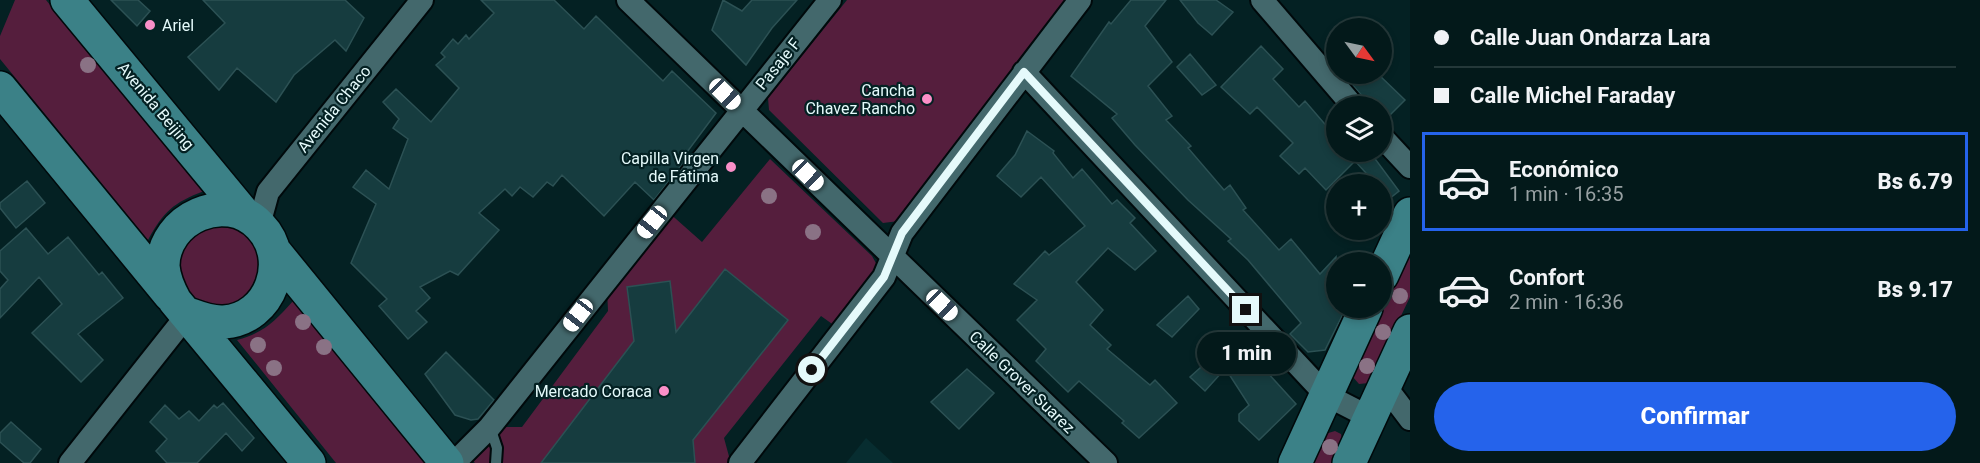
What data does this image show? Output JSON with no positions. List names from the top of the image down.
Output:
{
  "streets": {
    "main road": ["Avenida Beijing"],
    "street": ["Pasaje F", "Avenida Chaco", "Calle Grover Suarez"]
  },
  "crossings": [
    ["Pasaje F", "Calle Grover Suarez"],
    ["Avenida Beijing", "Avenida Chaco"]
  ],
  "places": [
    "Ariel",
    "Cancha Chavez Rancho",
    "Capilla Virgen de Fátima",
    "Mercado Coraca"
  ],
  "north": "bottom right",
  "page": {
    "banner": ["Calle Juan Ondarza Lara", "Calle Michel Faraday"],
    "map_buttons": ["+", "−"],
    "list": [
      {
        "name": "Económico",
        "note": "1 min · 16:35",
        "value": "Bs 6.79"
      },
      {
        "name": "Confort",
        "note": "2 min · 16:36",
        "value": "Bs 9.17"
      }
    ],
    "bubble": "1 min",
    "buttons": "Confirmar"
  }
}
